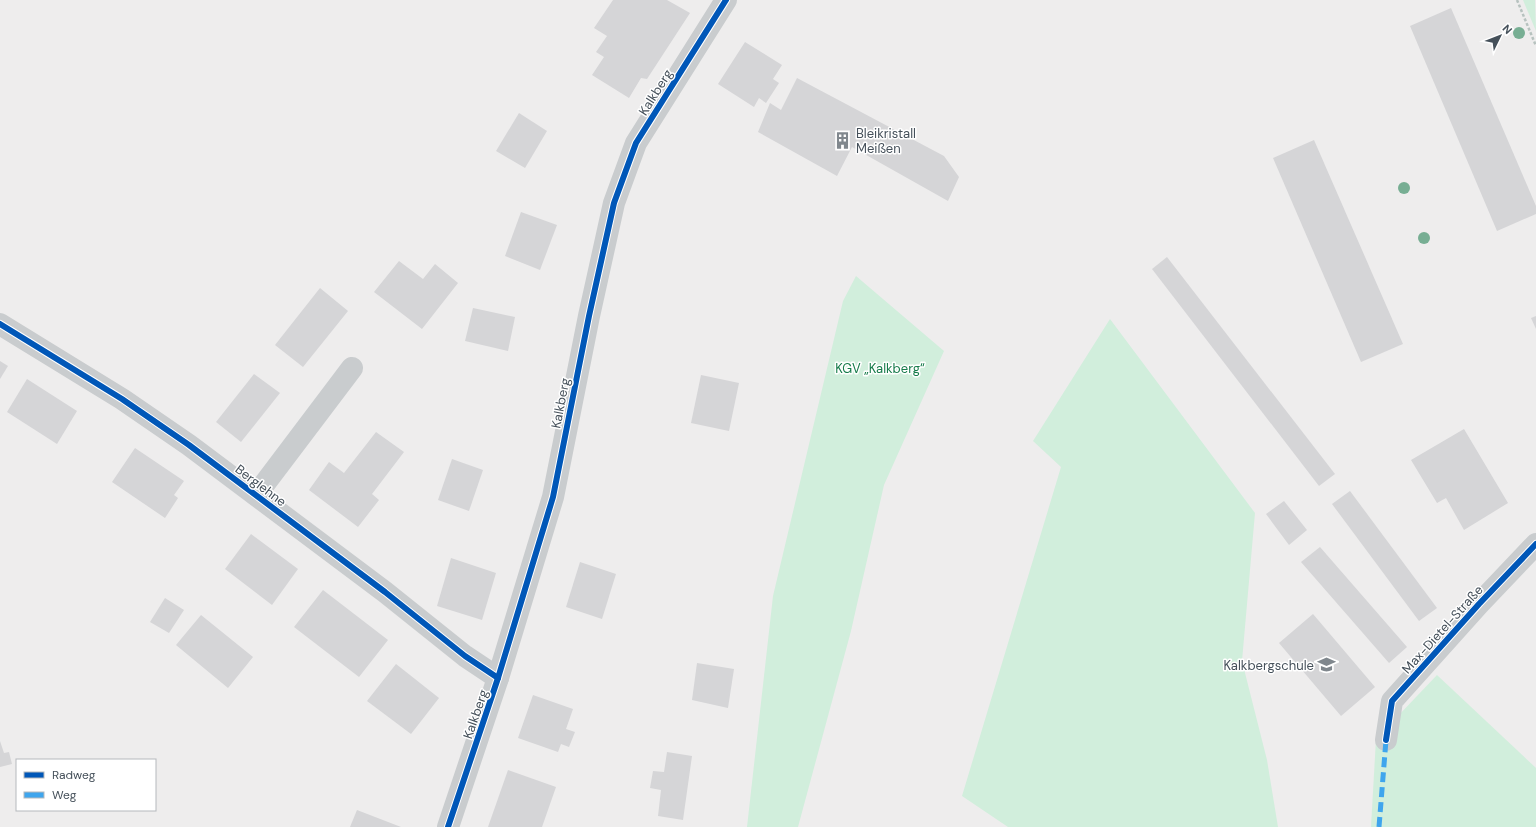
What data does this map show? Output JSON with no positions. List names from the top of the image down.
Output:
{
  "streets": {
    "street": ["Kalkberg", "Berglehne", "Max-Dietel-Straße"]
  },
  "crossings": [
    ["Kalkberg", "Berglehne"]
  ],
  "parks": ["KGV „Kalkberg“"],
  "places": {
    "building": ["Bleikristall Meißen"],
    "school or university": ["Kalkbergschule"]
  },
  "legend": ["Radweg", "Weg"],
  "north": "top right"
}
